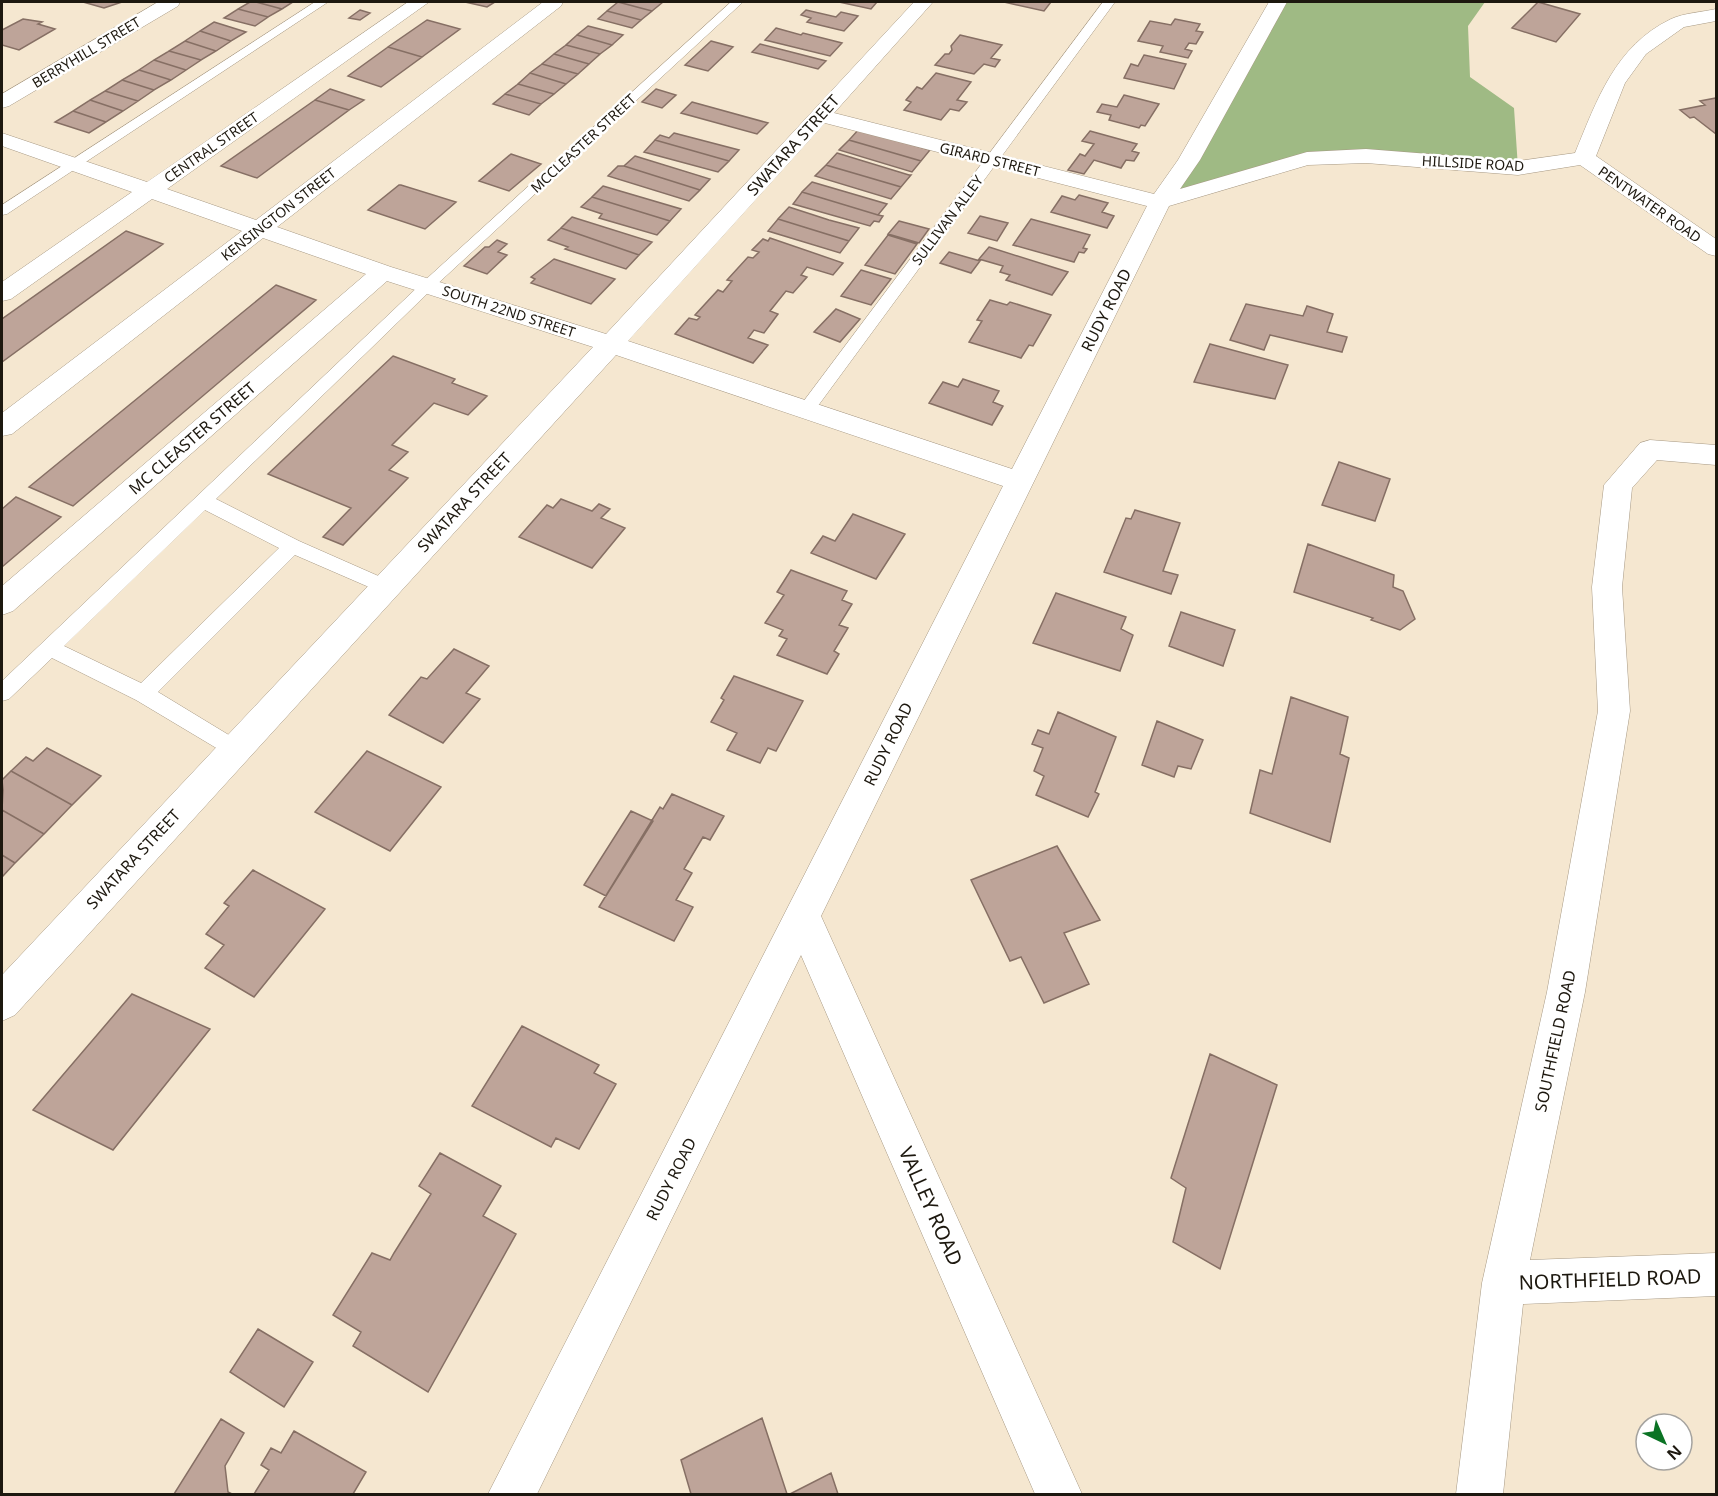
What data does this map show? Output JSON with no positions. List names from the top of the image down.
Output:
{
  "streets": {
    "street": [
      "BERRYHILL STREET",
      "SWATARA STREET",
      "CENTRAL STREET",
      "GIRARD STREET",
      "HILLSIDE ROAD",
      "PENTWATER ROAD",
      "KENSINGTON STREET",
      "RUDY ROAD",
      "SOUTH 22ND STREET",
      "MC CLEASTER STREET",
      "SOUTHFIELD ROAD",
      "VALLEY ROAD",
      "NORTHFIELD ROAD"
    ],
    "lane": ["MCCLEASTER STREET", "SULLIVAN ALLEY"]
  },
  "crossings": [
    ["MCCLEASTER STREET", "SOUTH 22ND STREET"],
    ["SWATARA STREET", "GIRARD STREET"],
    ["SWATARA STREET", "SOUTH 22ND STREET"],
    ["CENTRAL STREET", "SOUTH 22ND STREET"],
    ["GIRARD STREET", "HILLSIDE ROAD"],
    ["GIRARD STREET", "SULLIVAN ALLEY"],
    ["GIRARD STREET", "RUDY ROAD"],
    ["HILLSIDE ROAD", "PENTWATER ROAD"],
    ["HILLSIDE ROAD", "RUDY ROAD"],
    ["KENSINGTON STREET", "SOUTH 22ND STREET"],
    ["SULLIVAN ALLEY", "SOUTH 22ND STREET"],
    ["RUDY ROAD", "SOUTH 22ND STREET"],
    ["RUDY ROAD", "VALLEY ROAD"],
    ["SOUTH 22ND STREET", "MC CLEASTER STREET"],
    ["SOUTHFIELD ROAD", "NORTHFIELD ROAD"]
  ],
  "north": "bottom right"
}
